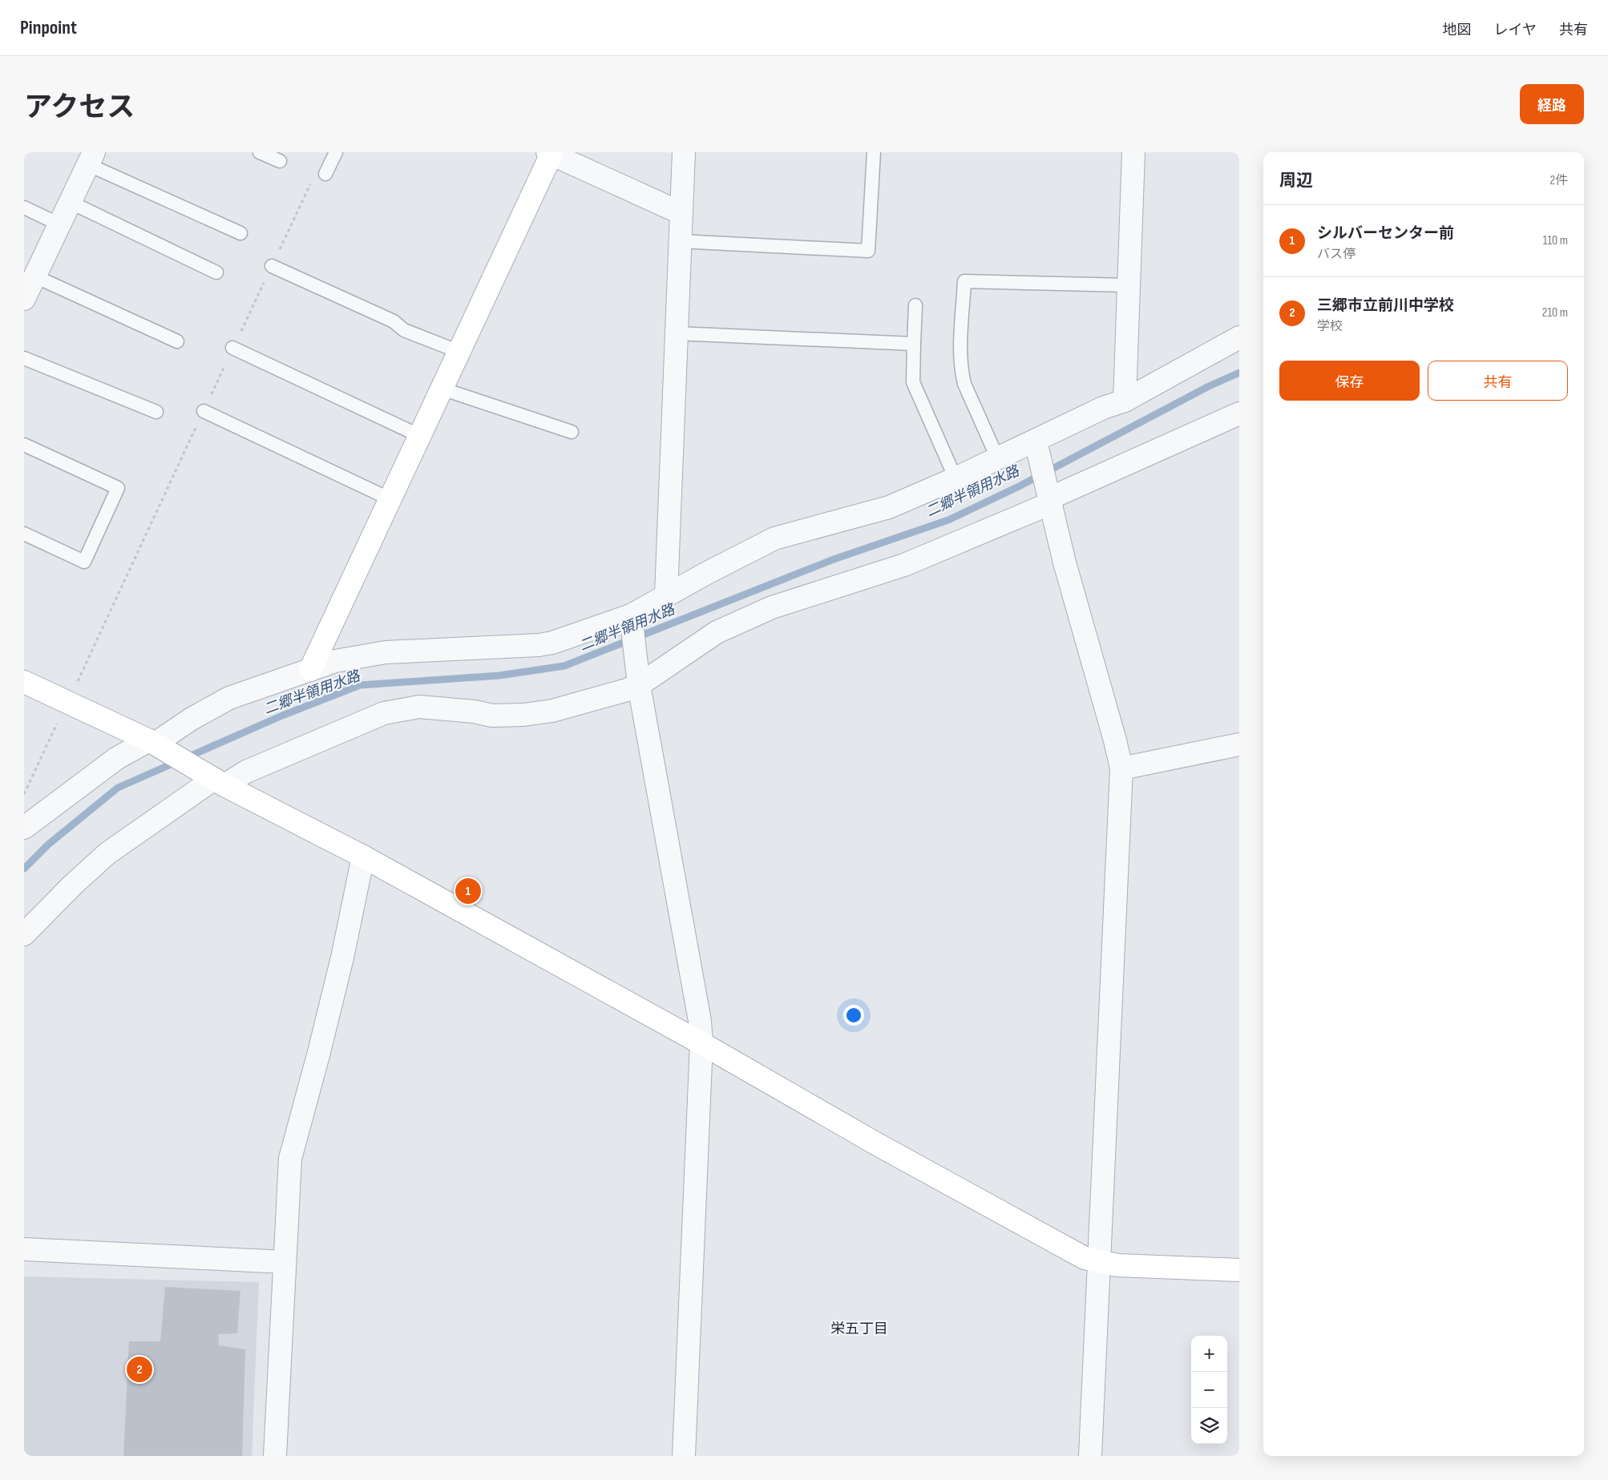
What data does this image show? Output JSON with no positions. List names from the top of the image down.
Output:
{
  "districts": ["栄五丁目"],
  "water": ["二郷半領用水路"],
  "page": {
    "header": "Pinpoint",
    "nav": ["地図", "レイヤ", "共有"],
    "title": "アクセス",
    "buttons": [
      "経路",
      ["保存", "共有"]
    ],
    "heading": ["周辺", "2件"],
    "list": [
      {
        "mark": "1",
        "name": "シルバーセンター前",
        "note": "バス停",
        "value": "110 m"
      },
      {
        "mark": "2",
        "name": "三郷市立前川中学校",
        "note": "学校",
        "value": "210 m"
      }
    ],
    "pins": ["1", "2"],
    "map_buttons": ["+", "−"]
  }
}
